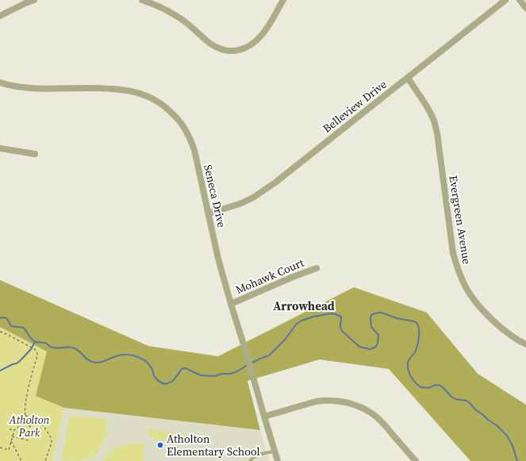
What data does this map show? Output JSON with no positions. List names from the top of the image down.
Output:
{
  "streets": {
    "street": [
      "Belleview Drive",
      "Seneca Drive",
      "Evergreen Avenue",
      "Mohawk Court"
    ]
  },
  "crossings": [
    ["Belleview Drive", "Seneca Drive"],
    ["Belleview Drive", "Evergreen Avenue"],
    ["Seneca Drive", "Mohawk Court"]
  ],
  "districts": ["Arrowhead"],
  "parks": ["Atholton Park"],
  "places": ["Atholton Elementary School"]
}
